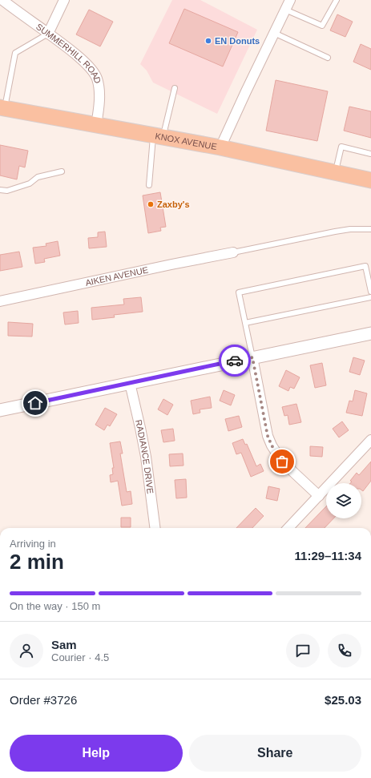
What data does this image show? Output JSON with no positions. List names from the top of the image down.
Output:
{
  "streets": {
    "main road": ["KNOX AVENUE"],
    "street": ["SUMMERHILL ROAD", "AIKEN AVENUE", "RADIANCE DRIVE"]
  },
  "crossings": [
    ["SUMMERHILL ROAD", "KNOX AVENUE"]
  ],
  "places": ["EN Donuts", "Zaxby's"],
  "page": {
    "heading": ["2 min", "Arriving in", "11:29–11:34"],
    "panel": [
      "Sam",
      "Courier · 4.5",
      "Order #3726",
      "$25.03"
    ],
    "bar": "On the way · 150 m",
    "buttons": ["Help", "Share"]
  }
}
